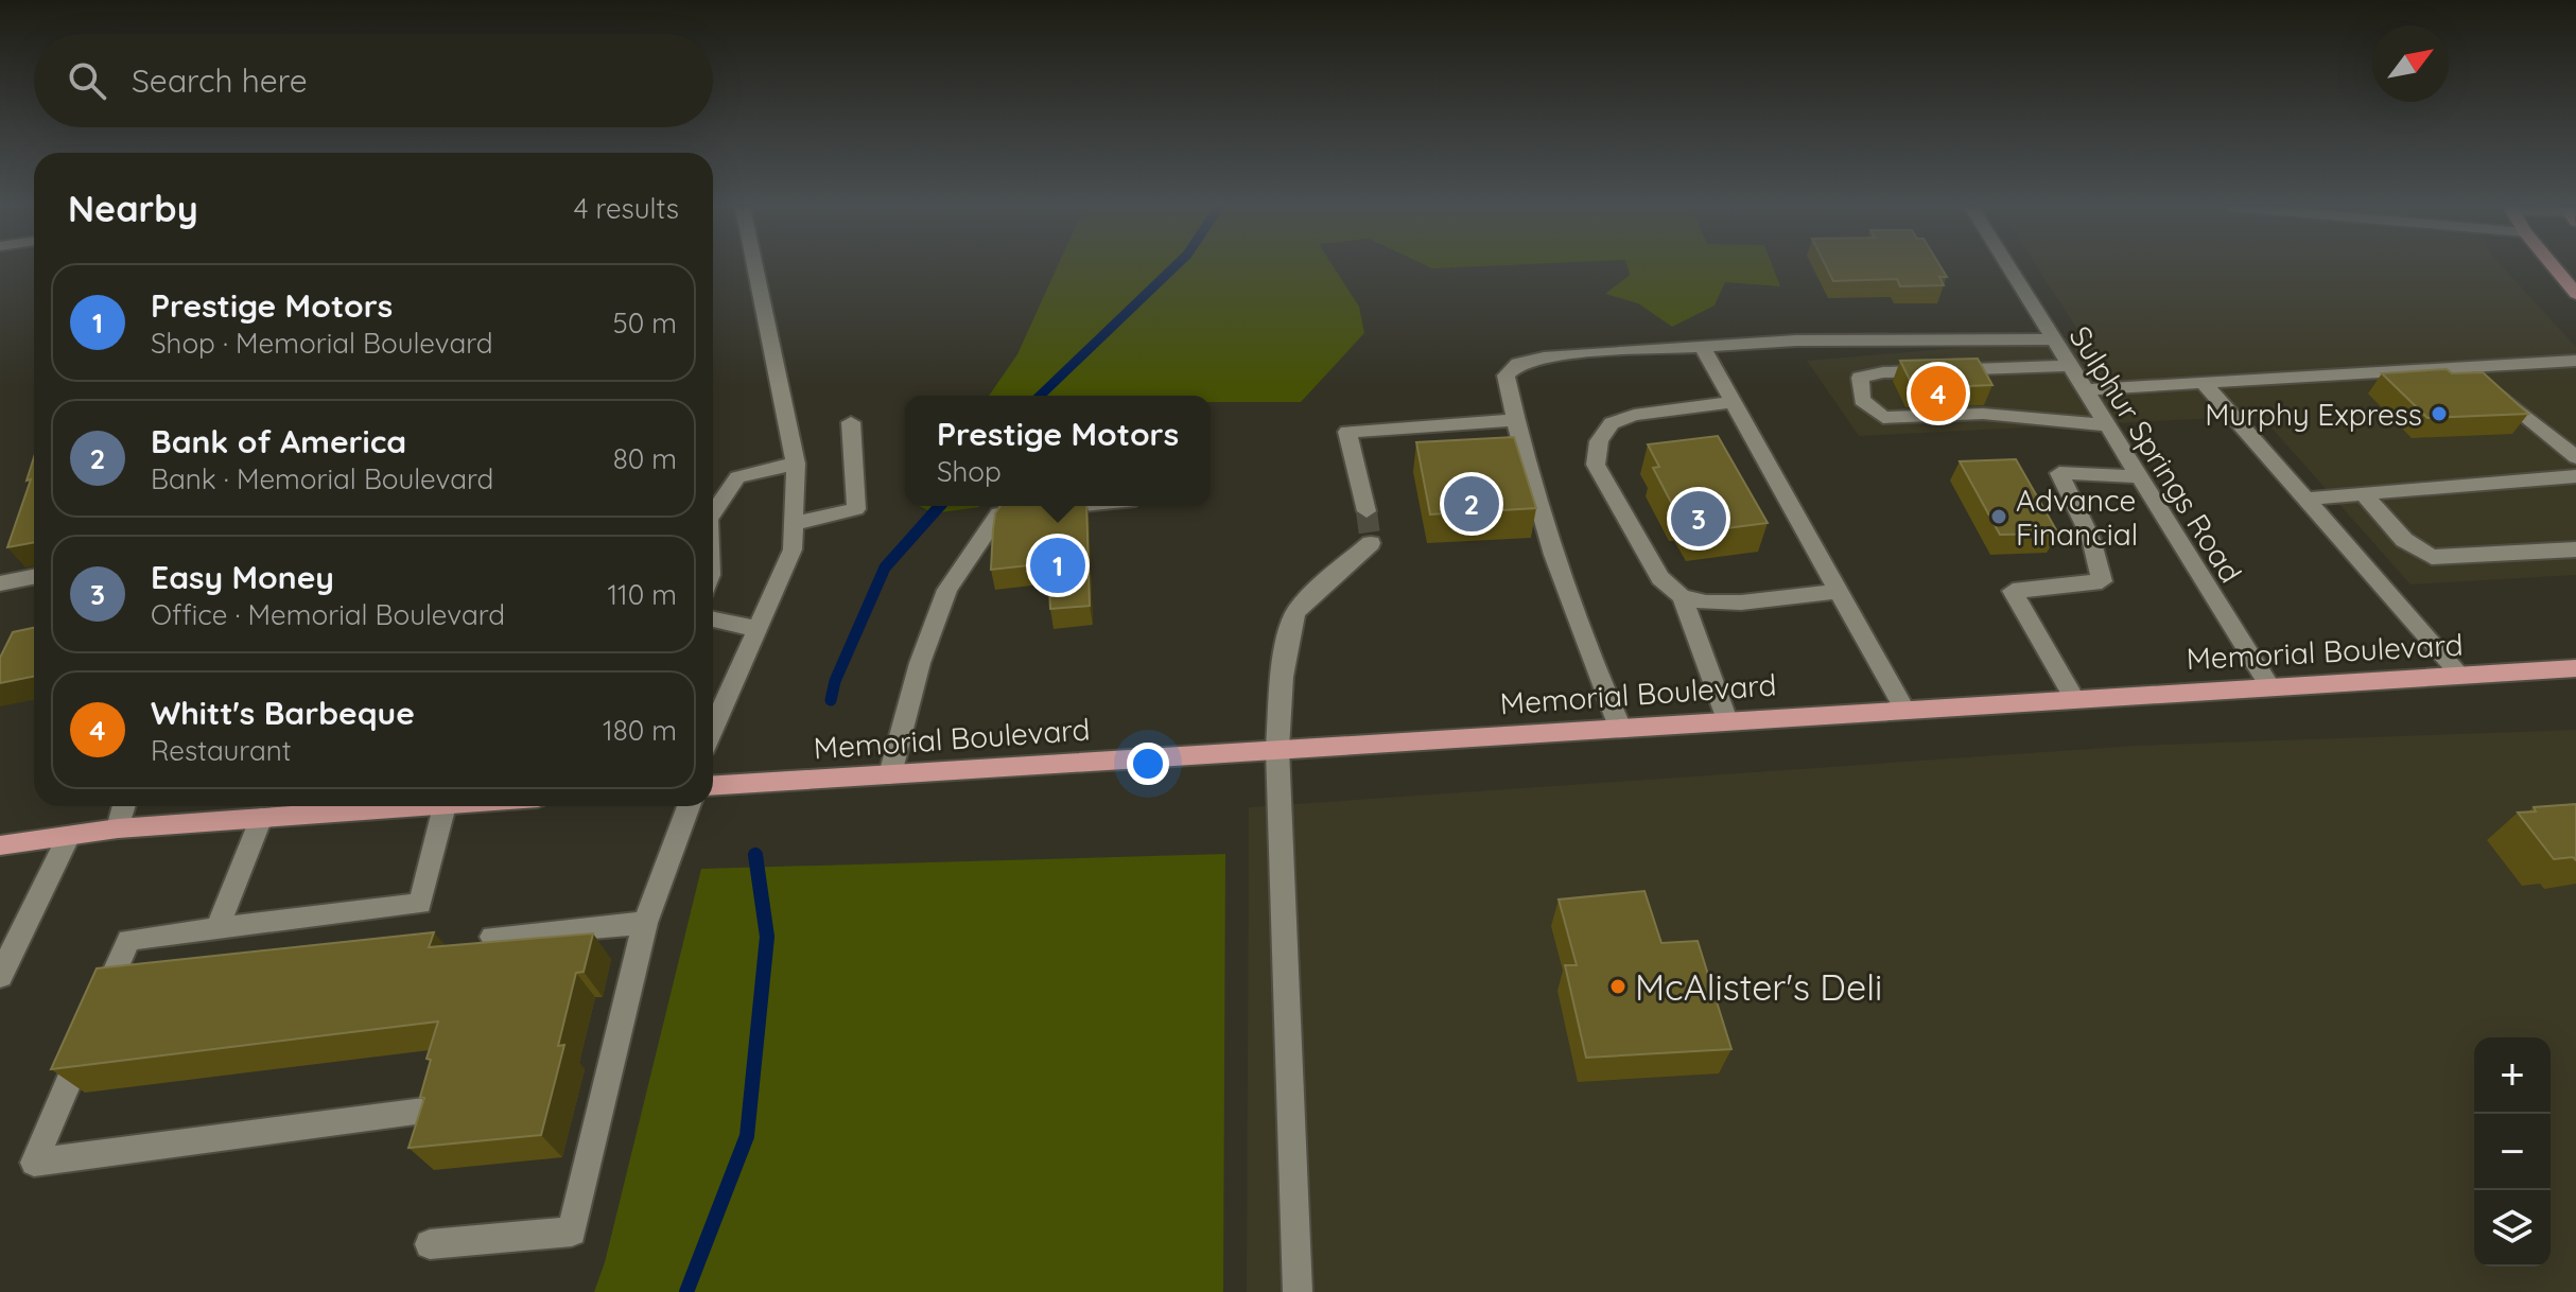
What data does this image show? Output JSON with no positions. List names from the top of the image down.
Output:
{
  "streets": {
    "main road": ["Memorial Boulevard"],
    "street": ["Sulphur Springs Road"]
  },
  "crossings": [
    ["Sulphur Springs Road", "Memorial Boulevard"]
  ],
  "places": ["Murphy Express", "Advance Financial", "McAlister's Deli"],
  "north": "top right",
  "page": {
    "search": "Search here",
    "heading": ["Nearby", "4 results"],
    "list": [
      {
        "mark": "1",
        "name": "Prestige Motors",
        "note": "Shop · Memorial Boulevard",
        "value": "50 m"
      },
      {
        "mark": "2",
        "name": "Bank of America",
        "note": "Bank · Memorial Boulevard",
        "value": "80 m"
      },
      {
        "mark": "3",
        "name": "Easy Money",
        "note": "Office · Memorial Boulevard",
        "value": "110 m"
      },
      {
        "mark": "4",
        "name": "Whitt's Barbeque",
        "note": "Restaurant",
        "value": "180 m"
      }
    ],
    "pins": [
      "4",
      "2",
      "3",
      "1"
    ],
    "popup": ["Prestige Motors", "Shop"],
    "map_buttons": ["+", "−"]
  }
}
